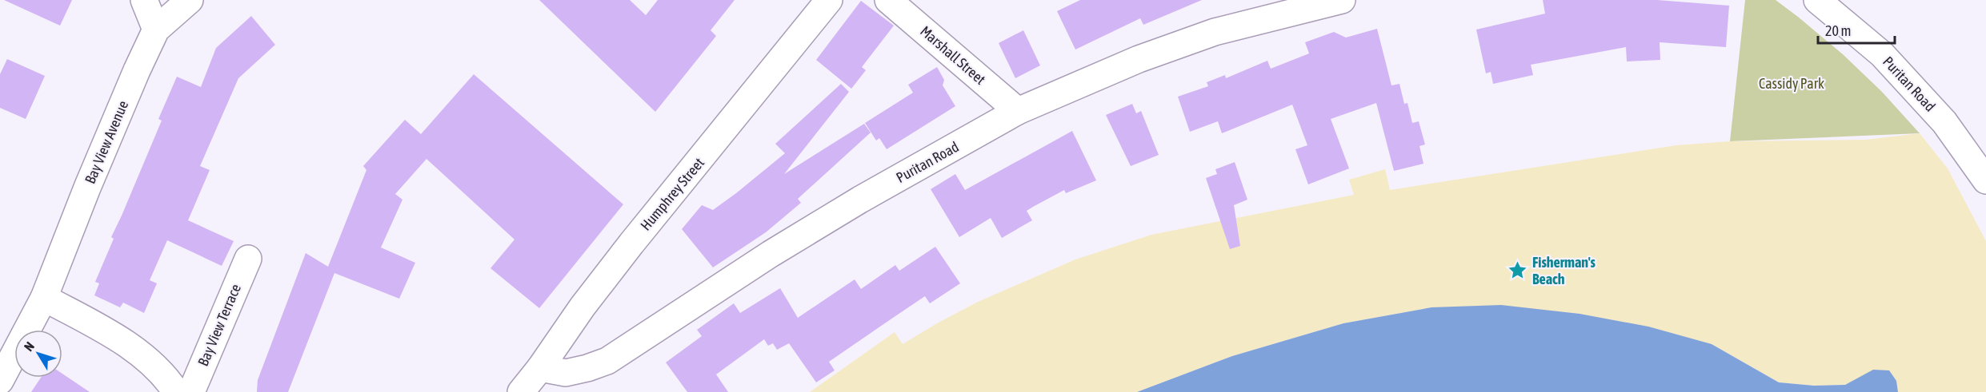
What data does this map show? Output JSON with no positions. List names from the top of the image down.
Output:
{
  "streets": {
    "street": [
      "Marshall Street",
      "Puritan Road",
      "Bay View Avenue",
      "Humphrey Street",
      "Bay View Terrace"
    ]
  },
  "crossings": [
    ["Marshall Street", "Puritan Road"],
    ["Puritan Road", "Humphrey Street"]
  ],
  "parks": ["Cassidy Park"],
  "places": {
    "place": ["Fisherman's Beach"]
  },
  "scale_bar": "20 m",
  "north": "top left"
}
